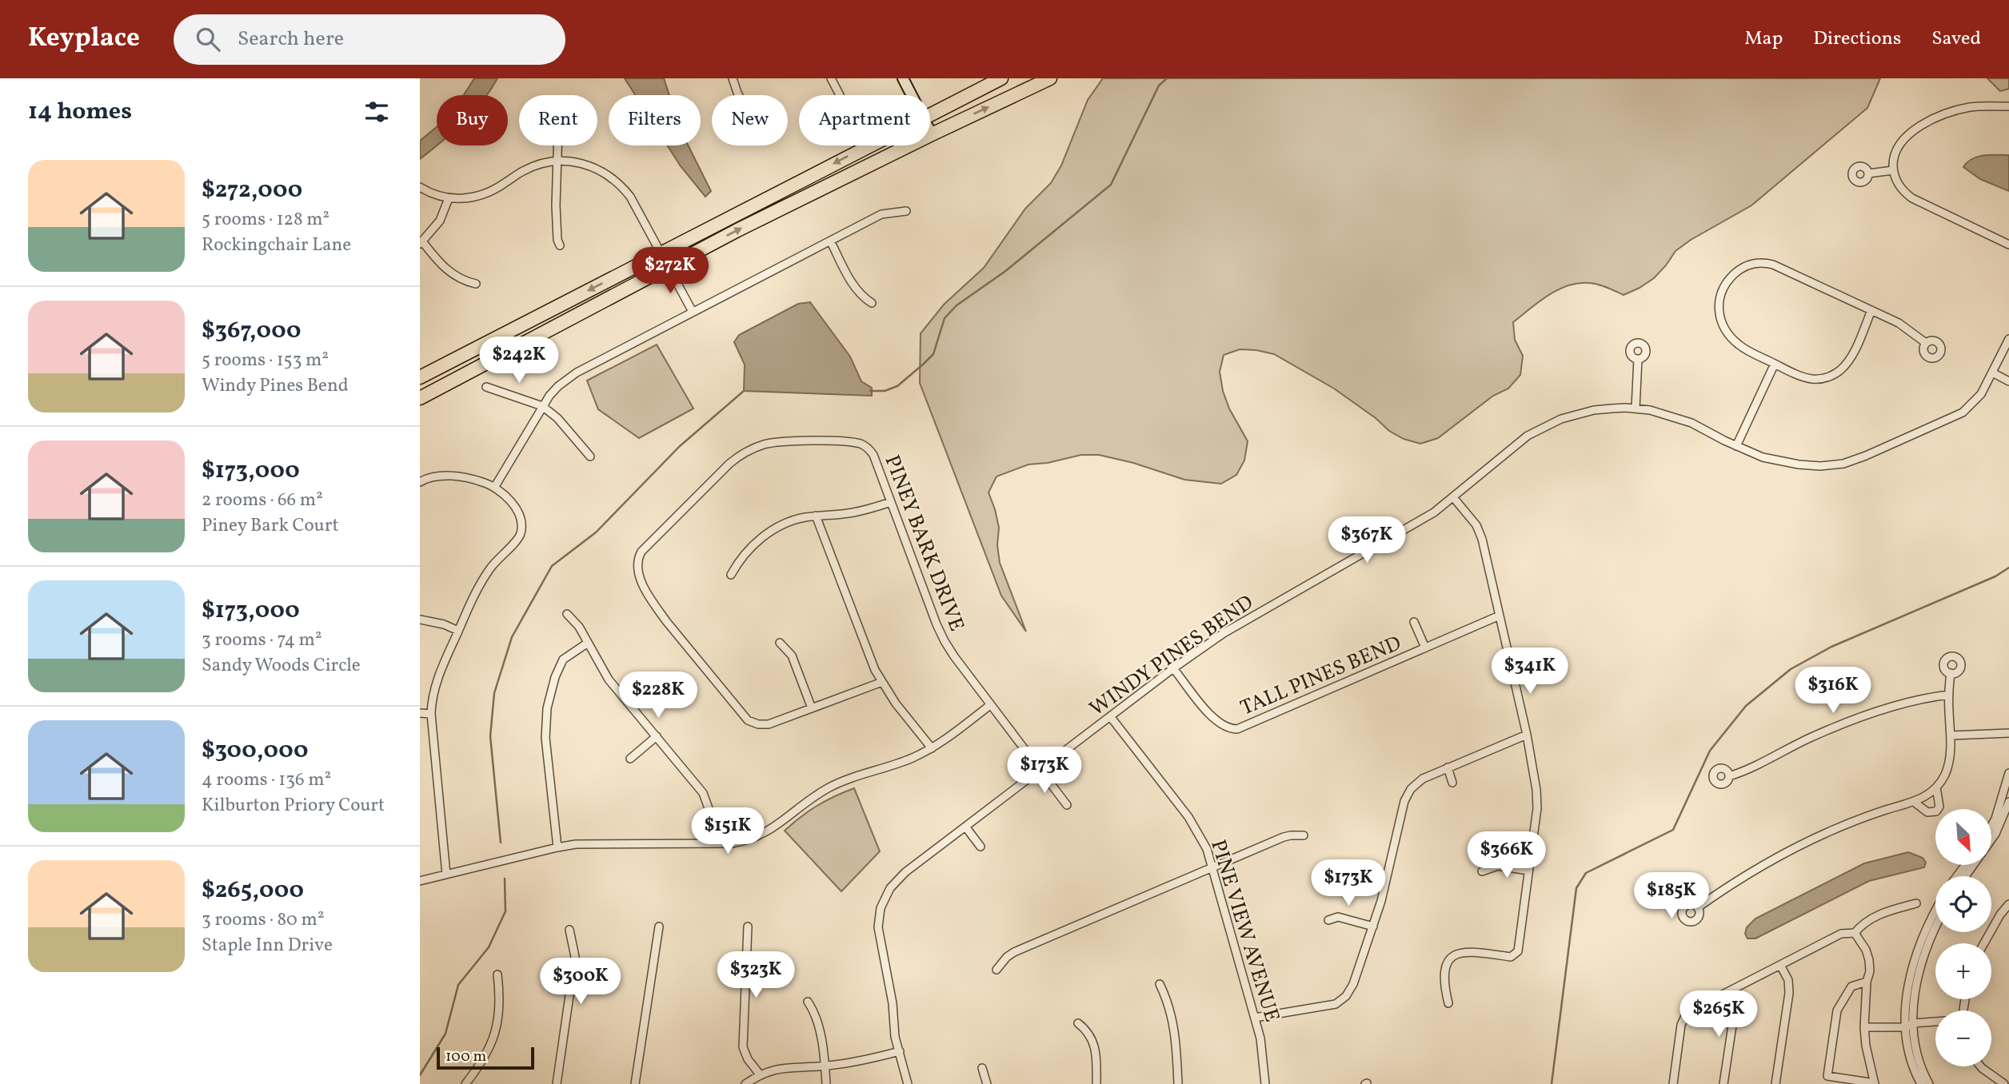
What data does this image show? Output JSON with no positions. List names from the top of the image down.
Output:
{
  "streets": {
    "street": [
      "PINEY BARK DRIVE",
      "WINDY PINES BEND",
      "TALL PINES BEND",
      "PINE VIEW AVENUE"
    ]
  },
  "crossings": [
    ["PINEY BARK DRIVE", "WINDY PINES BEND"],
    ["WINDY PINES BEND", "TALL PINES BEND"],
    ["WINDY PINES BEND", "PINE VIEW AVENUE"]
  ],
  "scale_bar": "100 m",
  "north": "bottom right",
  "page": {
    "header": "Keyplace",
    "search": "Search here",
    "nav": ["Map", "Directions", "Saved"],
    "heading": "14 homes",
    "chip": [
      "Buy",
      "Rent",
      "Filters",
      "New",
      "Apartment"
    ],
    "list": [
      {
        "name": "$272,000",
        "note": "5 rooms · 128 m² · Rockingchair Lane"
      },
      {
        "name": "$367,000",
        "note": "5 rooms · 153 m² · Windy Pines Bend"
      },
      {
        "name": "$173,000",
        "note": "2 rooms · 66 m² · Piney Bark Court"
      },
      {
        "name": "$173,000",
        "note": "3 rooms · 74 m² · Sandy Woods Circle"
      },
      {
        "name": "$300,000",
        "note": "4 rooms · 136 m² · Kilburton Priory Court"
      },
      {
        "name": "$265,000",
        "note": "3 rooms · 80 m² · Staple Inn Drive"
      }
    ],
    "price": [
      "$272K",
      "$242K",
      "$367K",
      "$341K",
      "$316K",
      "$228K",
      "$173K",
      "$151K",
      "$366K",
      "$173K",
      "$185K",
      "$323K",
      "$300K",
      "$265K"
    ],
    "map_buttons": ["+", "−"],
    "scale": "100 m"
  }
}
